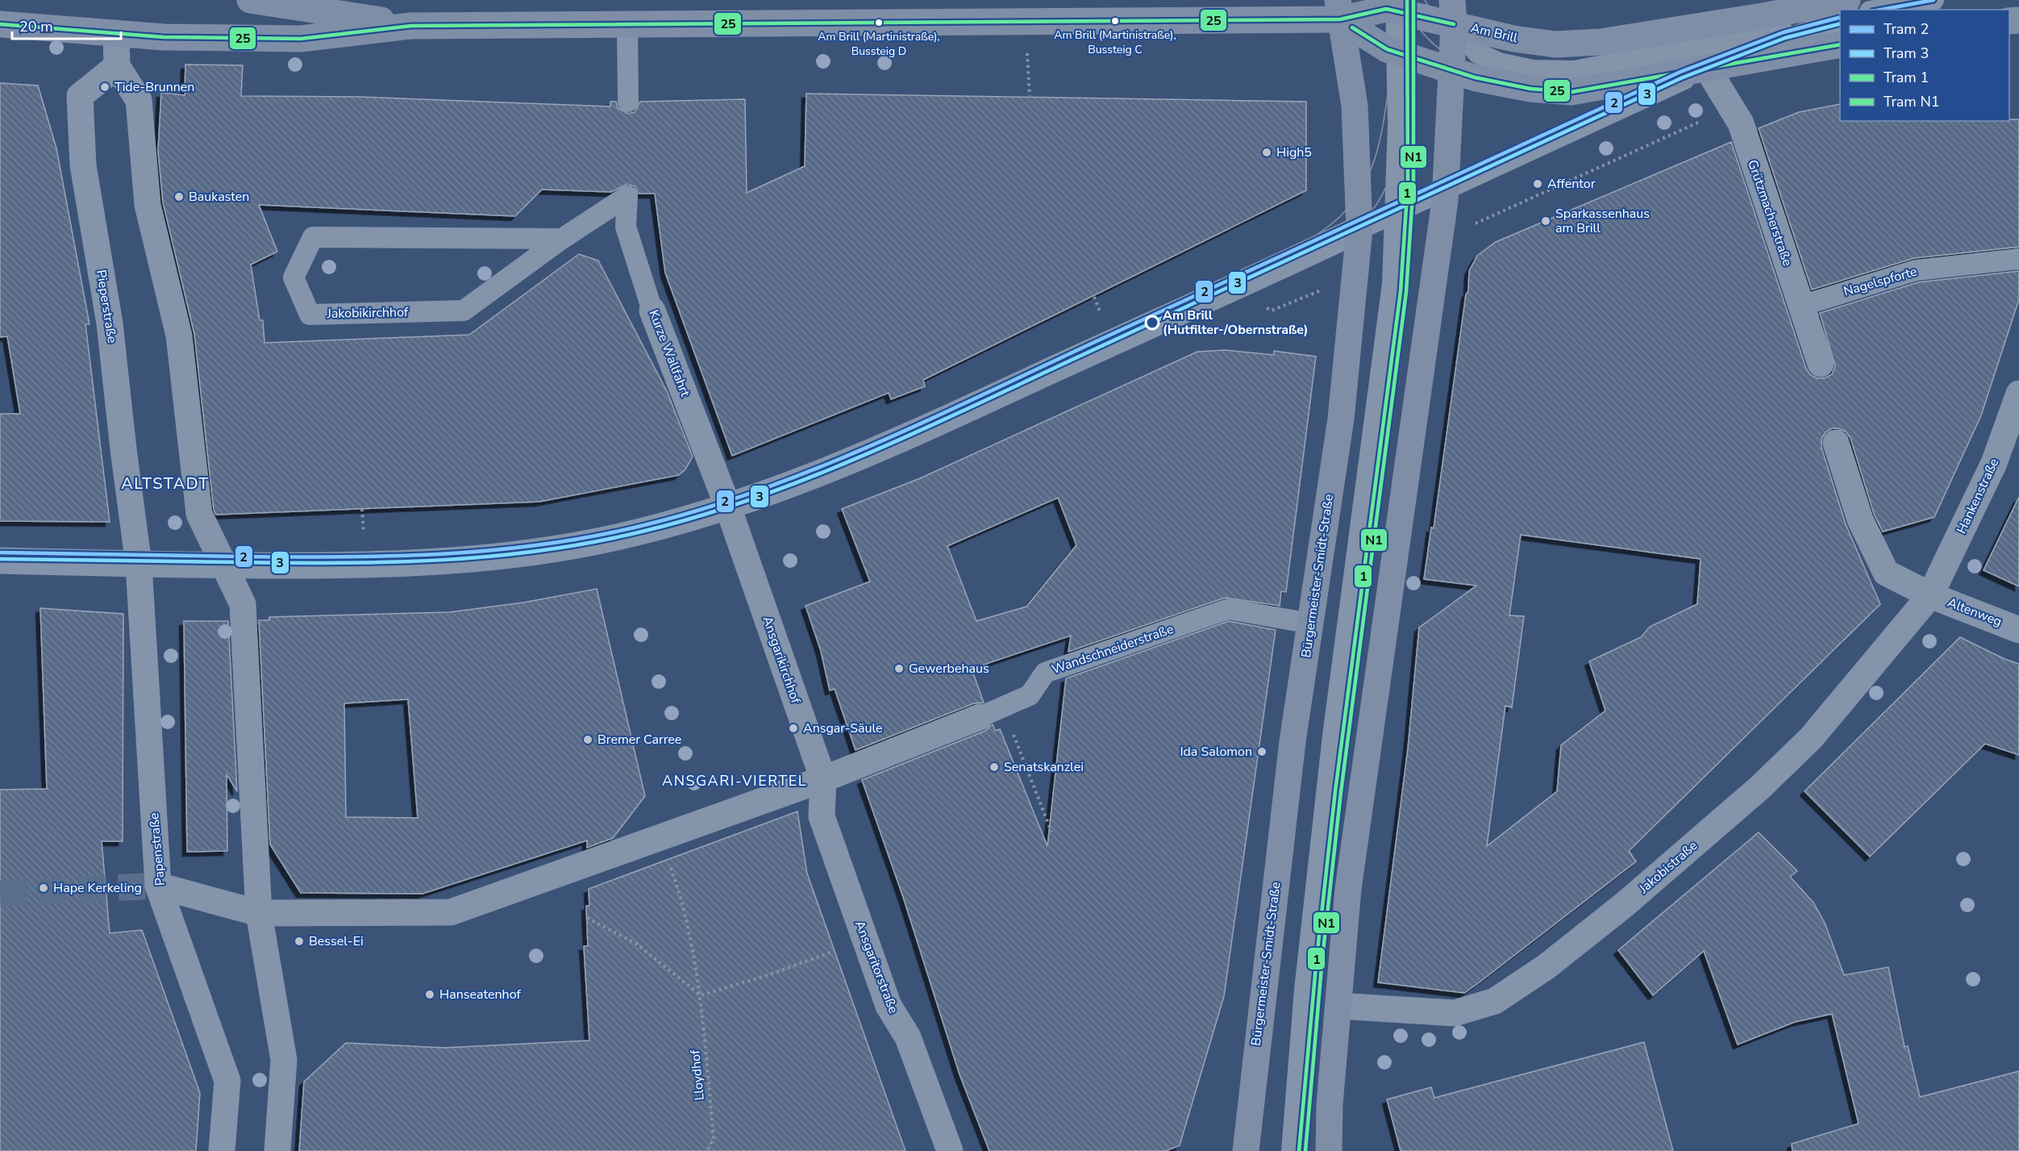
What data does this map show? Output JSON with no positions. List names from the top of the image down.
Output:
{
  "streets": {
    "main road": ["Am Brill", "Bürgermeister-Smidt-Straße"],
    "street": [
      "Grützmacherstraße",
      "Pieperstraße",
      "Kurze Wallfahrt",
      "Hankenstraße",
      "Altenweg",
      "Wandschneiderstraße",
      "Ansgarikirchhof",
      "Papenstraße",
      "Jakobistraße",
      "Ansgaritorstraße"
    ],
    "lane": ["Nagelspforte", "Jakobikirchhof"],
    "path": ["Lloydhof"]
  },
  "crossings": [
    ["Am Brill", "Bürgermeister-Smidt-Straße"],
    ["Grützmacherstraße", "Nagelspforte"],
    ["Pieperstraße", "Papenstraße"],
    ["Jakobikirchhof", "Kurze Wallfahrt"],
    ["Kurze Wallfahrt", "Ansgarikirchhof"],
    ["Hankenstraße", "Altenweg"],
    ["Hankenstraße", "Jakobistraße"],
    ["Bürgermeister-Smidt-Straße", "Wandschneiderstraße"],
    ["Altenweg", "Jakobistraße"],
    ["Wandschneiderstraße", "Ansgarikirchhof"],
    ["Wandschneiderstraße", "Ansgaritorstraße"],
    ["Ansgarikirchhof", "Ansgaritorstraße"]
  ],
  "districts": ["ALTSTADT", "ANSGARI-VIERTEL"],
  "places": [
    "Am Brill (Martinistraße), Bussteig C",
    "Am Brill (Martinistraße), Bussteig D",
    "Tide-Brunnen",
    "High5",
    "Affentor",
    "Baukasten",
    "Sparkassenhaus am Brill",
    "Am Brill (Hutfilter-/Obernstraße)",
    "Gewerbehaus",
    "Ansgar-Säule",
    "Bremer Carree",
    "Ida Salomon",
    "Senatskanzlei",
    "Hape Kerkeling",
    "Bessel-Ei",
    "Hanseatenhof"
  ],
  "lines": [
    "tram line 2",
    "tram line 1",
    "tram line N1",
    "transit line 25",
    "tram line 3"
  ],
  "legend": [
    "Tram 2",
    "Tram 3",
    "Tram 1",
    "Tram N1"
  ],
  "scale_bar": "20 m"
}
